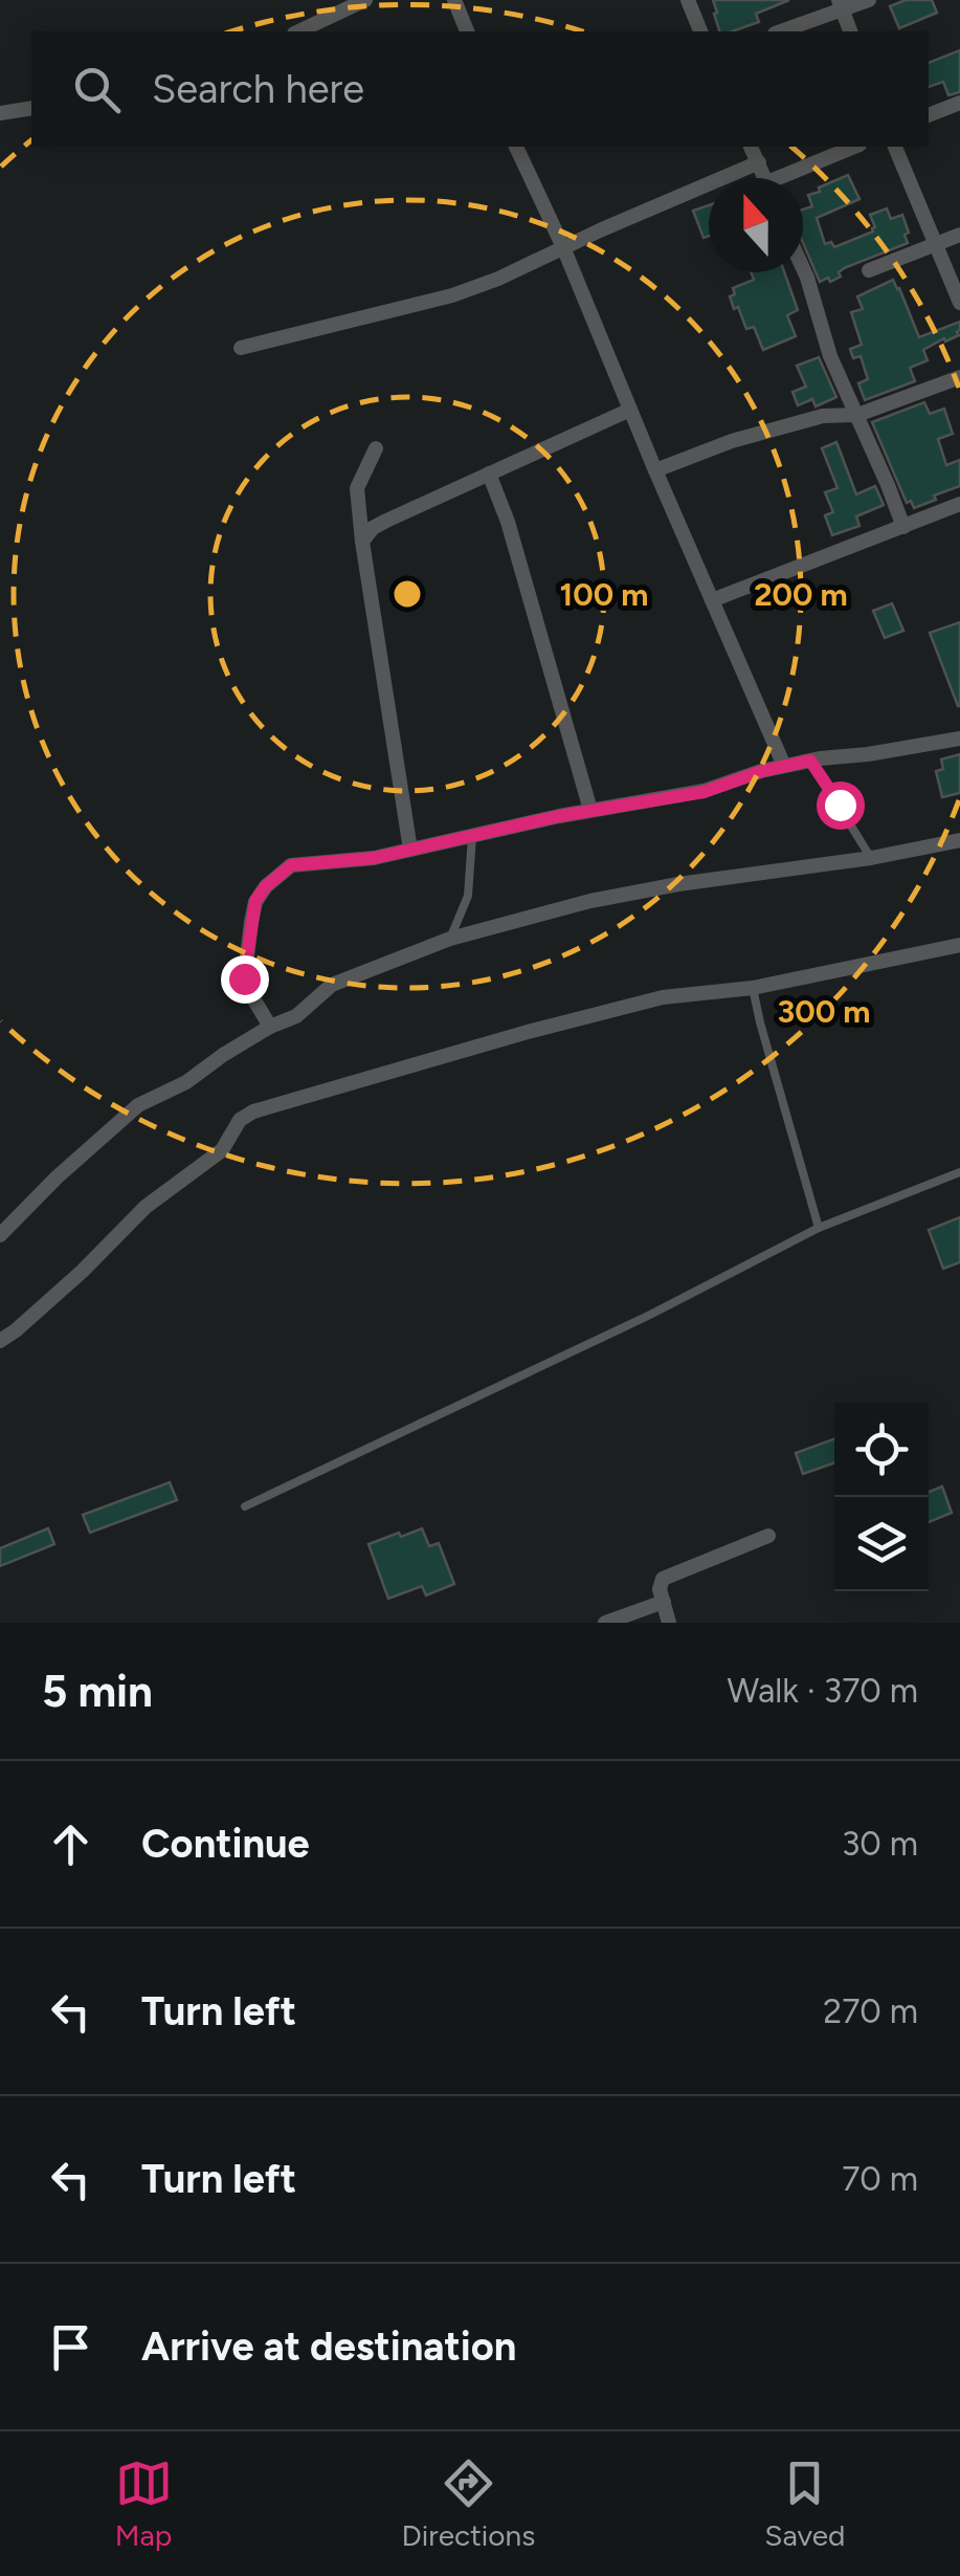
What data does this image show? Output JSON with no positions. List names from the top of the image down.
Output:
{
  "north": "top",
  "page": {
    "search": "Search here",
    "heading": ["5 min", "Walk · 370 m"],
    "list": [
      ["Continue", "30 m"],
      ["Turn left", "270 m"],
      ["Turn left", "70 m"],
      "Arrive at destination"
    ],
    "nav": ["Map", "Directions", "Saved"]
  },
  "rings": ["100 m", "200 m", "300 m"]
}
